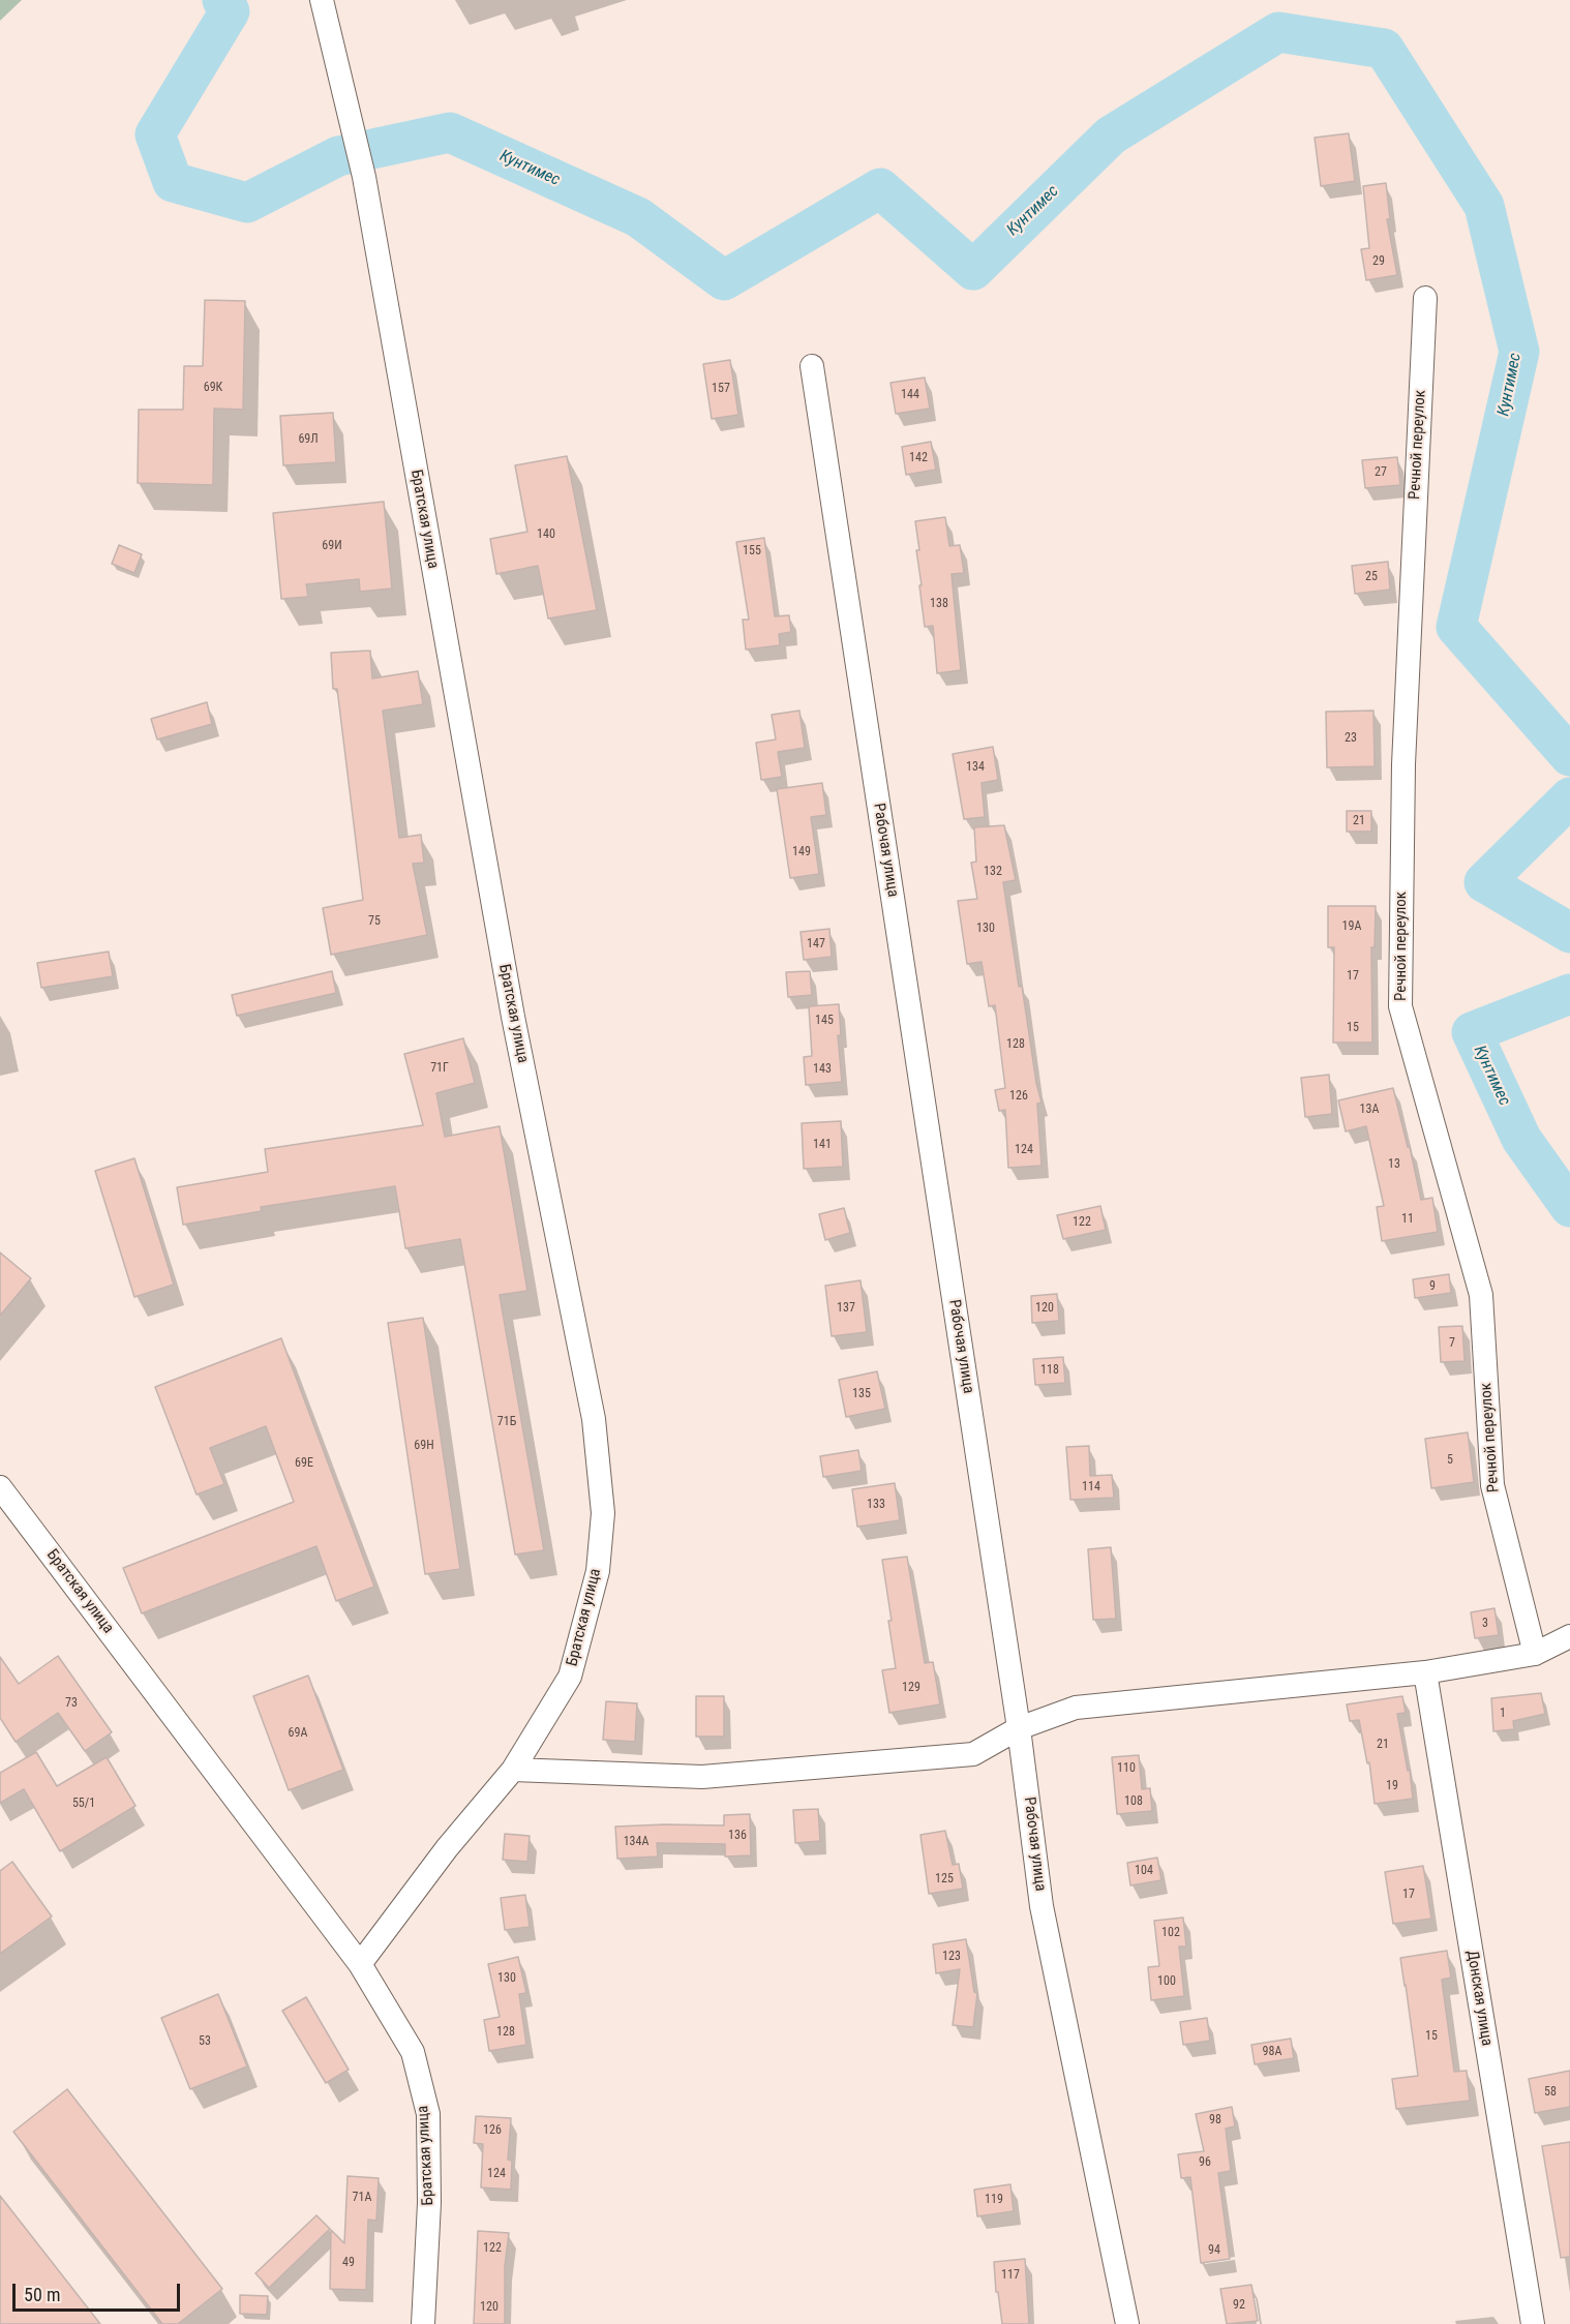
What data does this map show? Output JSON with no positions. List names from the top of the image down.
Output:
{
  "streets": {
    "street": [
      "Речной переулок",
      "Братская улица",
      "Рабочая улица",
      "Донская улица"
    ]
  },
  "water": ["Кунтимес"],
  "house_numbers": [
    "29",
    "69К",
    "157",
    "144",
    "69Л",
    "142",
    "27",
    "140",
    "69И",
    "155",
    "25",
    "138",
    "23",
    "134",
    "21",
    "149",
    "132",
    "75",
    "19А",
    "130",
    "147",
    "17",
    "145",
    "15",
    "128",
    "71Г",
    "143",
    "126",
    "13А",
    "141",
    "124",
    "13",
    "11",
    "122",
    "9",
    "137",
    "120",
    "7",
    "118",
    "135",
    "71Б",
    "69Н",
    "5",
    "69Е",
    "114",
    "133",
    "3",
    "129",
    "73",
    "1",
    "69А",
    "21",
    "110",
    "19",
    "108",
    "55/1",
    "136",
    "134А",
    "104",
    "125",
    "17",
    "102",
    "123",
    "130",
    "100",
    "128",
    "15",
    "53",
    "98А",
    "58",
    "98",
    "126",
    "96",
    "124",
    "71А",
    "119",
    "122",
    "94",
    "49",
    "117",
    "92",
    "120"
  ],
  "scale_bar": "50 m"
}
